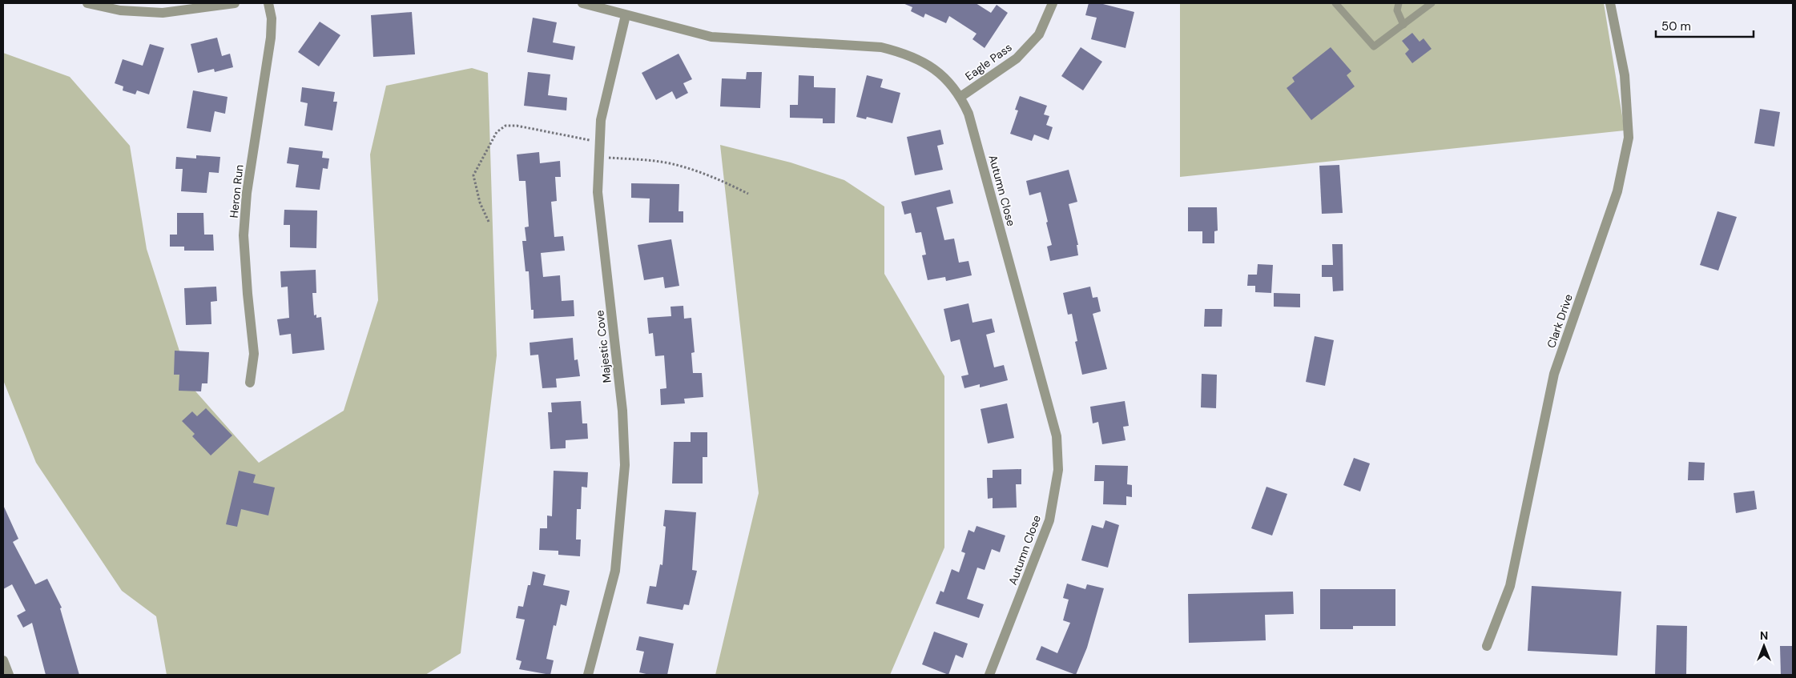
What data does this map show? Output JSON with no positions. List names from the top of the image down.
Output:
{
  "streets": {
    "street": [
      "Eagle Pass",
      "Autumn Close",
      "Heron Run",
      "Clark Drive",
      "Majestic Cove"
    ]
  },
  "crossings": [
    ["Eagle Pass", "Autumn Close"],
    ["Autumn Close", "Majestic Cove"]
  ],
  "scale_bar": "50 m",
  "north": "top"
}
